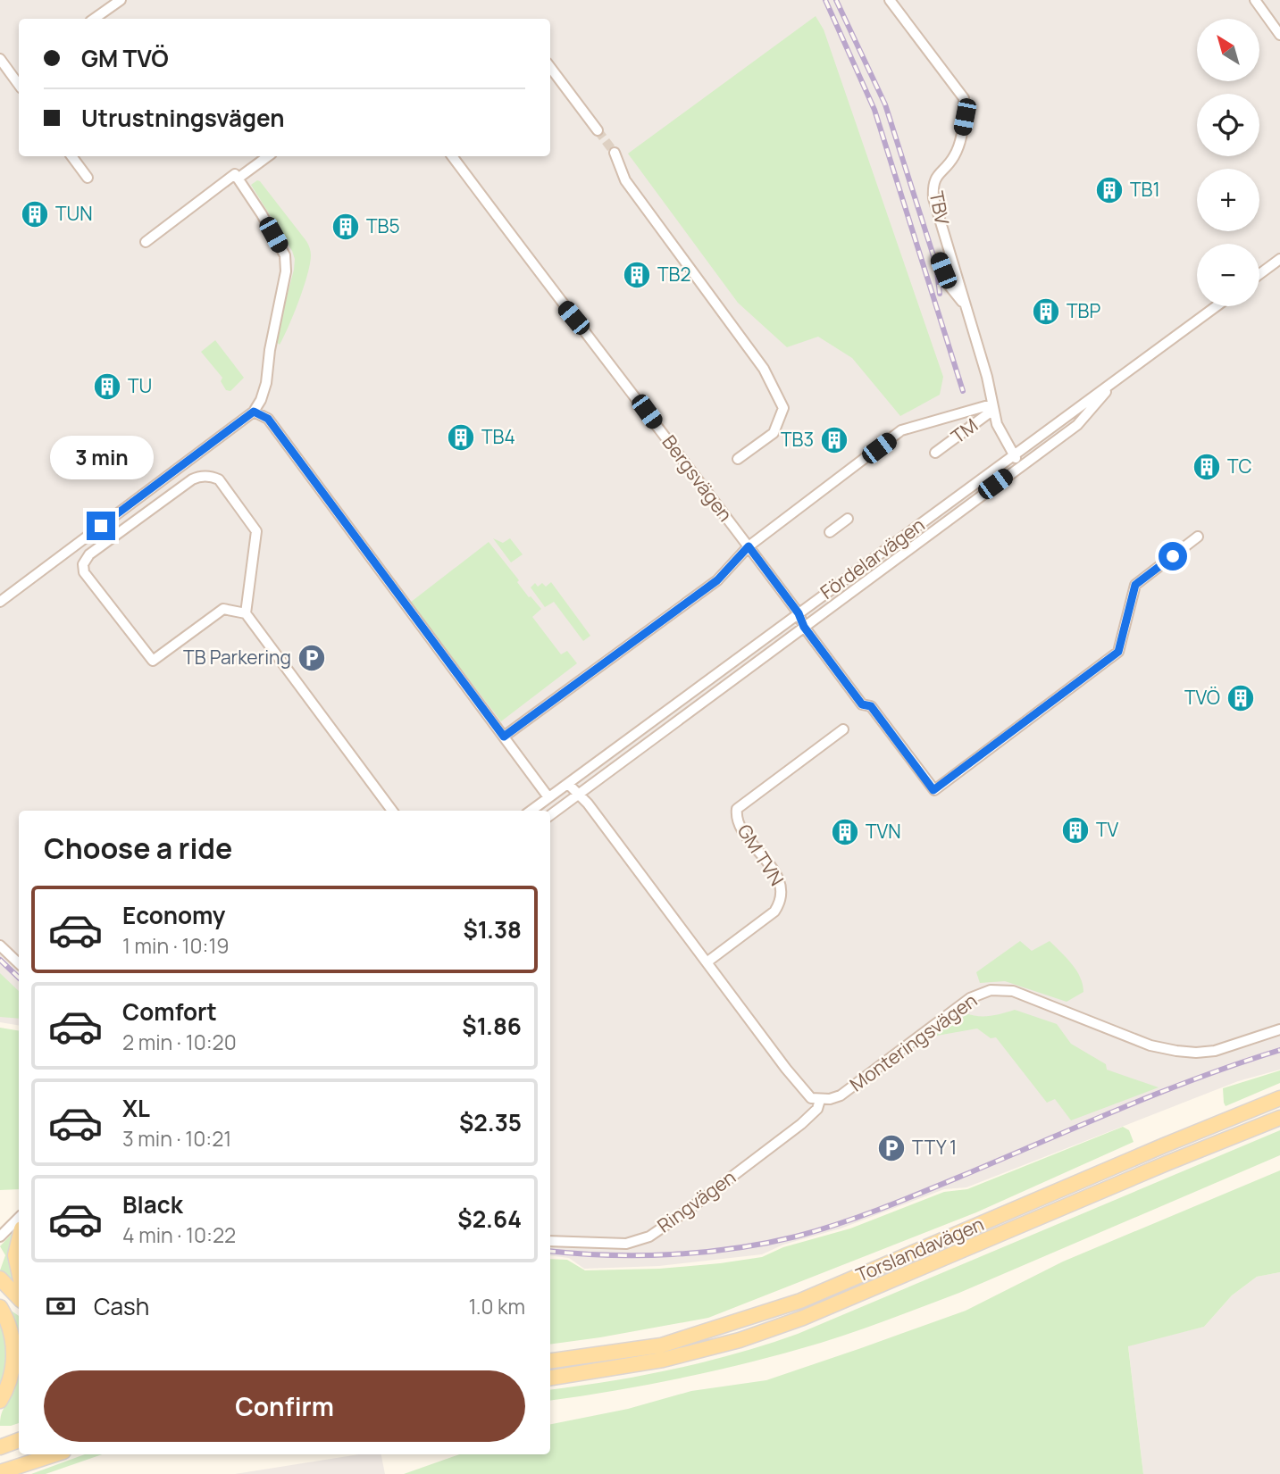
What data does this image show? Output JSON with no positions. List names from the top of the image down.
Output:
{
  "streets": {
    "main road": ["Torslandavägen"],
    "street": [
      "TBV",
      "TM",
      "Bergsvägen",
      "Fördelarvägen",
      "GM TVN",
      "Monteringsvägen",
      "Ringvägen"
    ]
  },
  "crossings": [
    ["TBV", "TM"],
    ["TBV", "Fördelarvägen"],
    ["Bergsvägen", "Fördelarvägen"],
    ["Monteringsvägen", "Ringvägen"]
  ],
  "places": {
    "building": [
      "TB1",
      "TUN",
      "TB5",
      "TB2",
      "TBP",
      "TU",
      "TB4",
      "TB3",
      "TC",
      "TVÖ",
      "TV",
      "TVN"
    ],
    "parking": ["TB Parkering", "TTY 1"]
  },
  "north": "top left",
  "page": {
    "map_buttons": ["+", "−"],
    "banner": ["GM TVÖ", "Utrustningsvägen"],
    "bubble": "3 min",
    "heading": "Choose a ride",
    "list": [
      {
        "name": "Economy",
        "note": "1 min · 10:19",
        "value": "$1.38"
      },
      {
        "name": "Comfort",
        "note": "2 min · 10:20",
        "value": "$1.86"
      },
      {
        "name": "XL",
        "note": "3 min · 10:21",
        "value": "$2.35"
      },
      {
        "name": "Black",
        "note": "4 min · 10:22",
        "value": "$2.64"
      }
    ],
    "pay": ["Cash", "1.0 km"],
    "buttons": "Confirm"
  }
}
